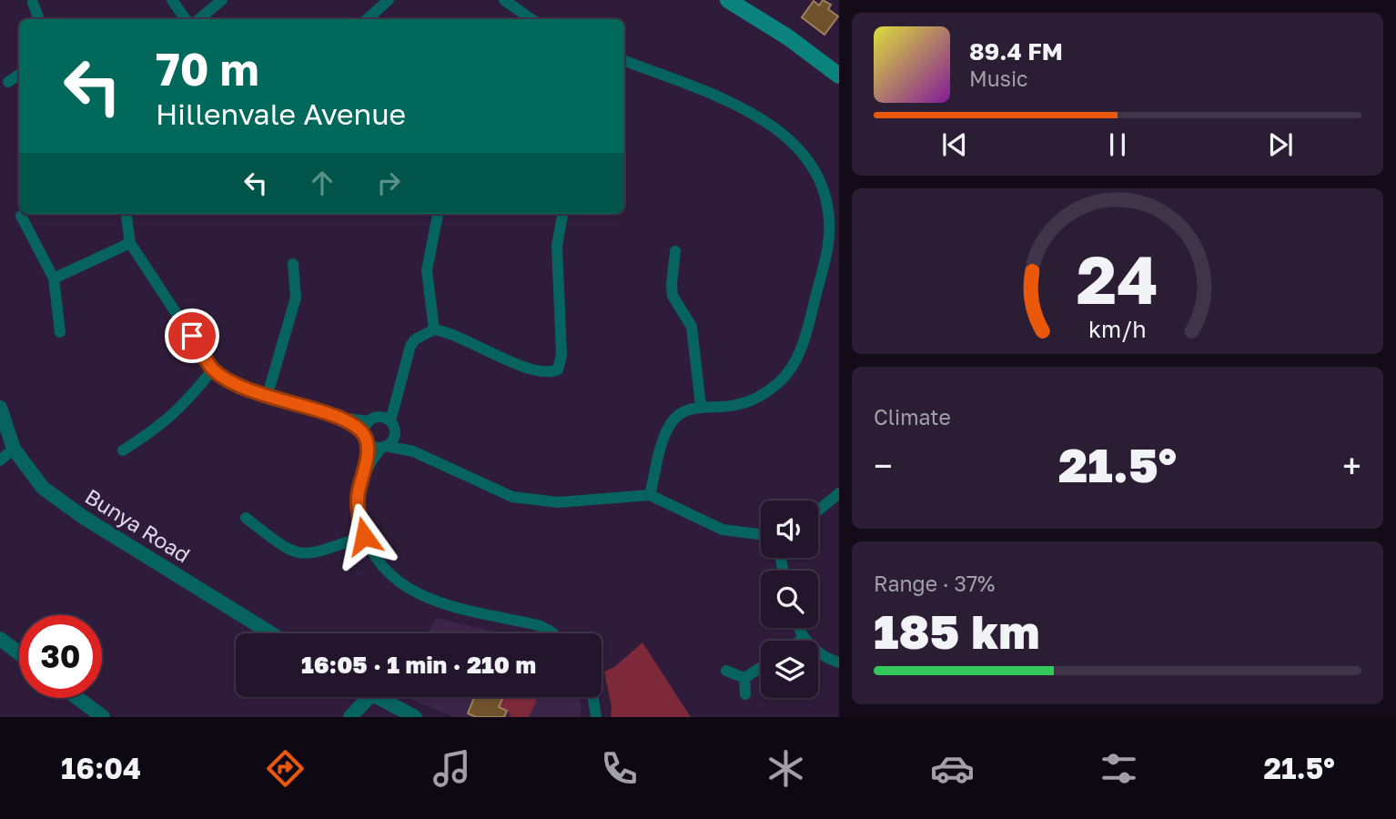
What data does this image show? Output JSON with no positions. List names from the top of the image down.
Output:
{
  "streets": {
    "street": ["Bunya Road"]
  },
  "page": {
    "turn": ["70 m", "Hillenvale Avenue"],
    "song": ["89.4 FM", "Music"],
    "tile": [
      "Climate",
      ["Range · 37%", "185 km"]
    ],
    "heat": ["−", "21.5°", "+"],
    "limit": "30",
    "trip": "16:05 · 1 min · 210 m",
    "tabs": ["16:04", "21.5°"],
    "gauge": ["24", "km/h"]
  }
}
